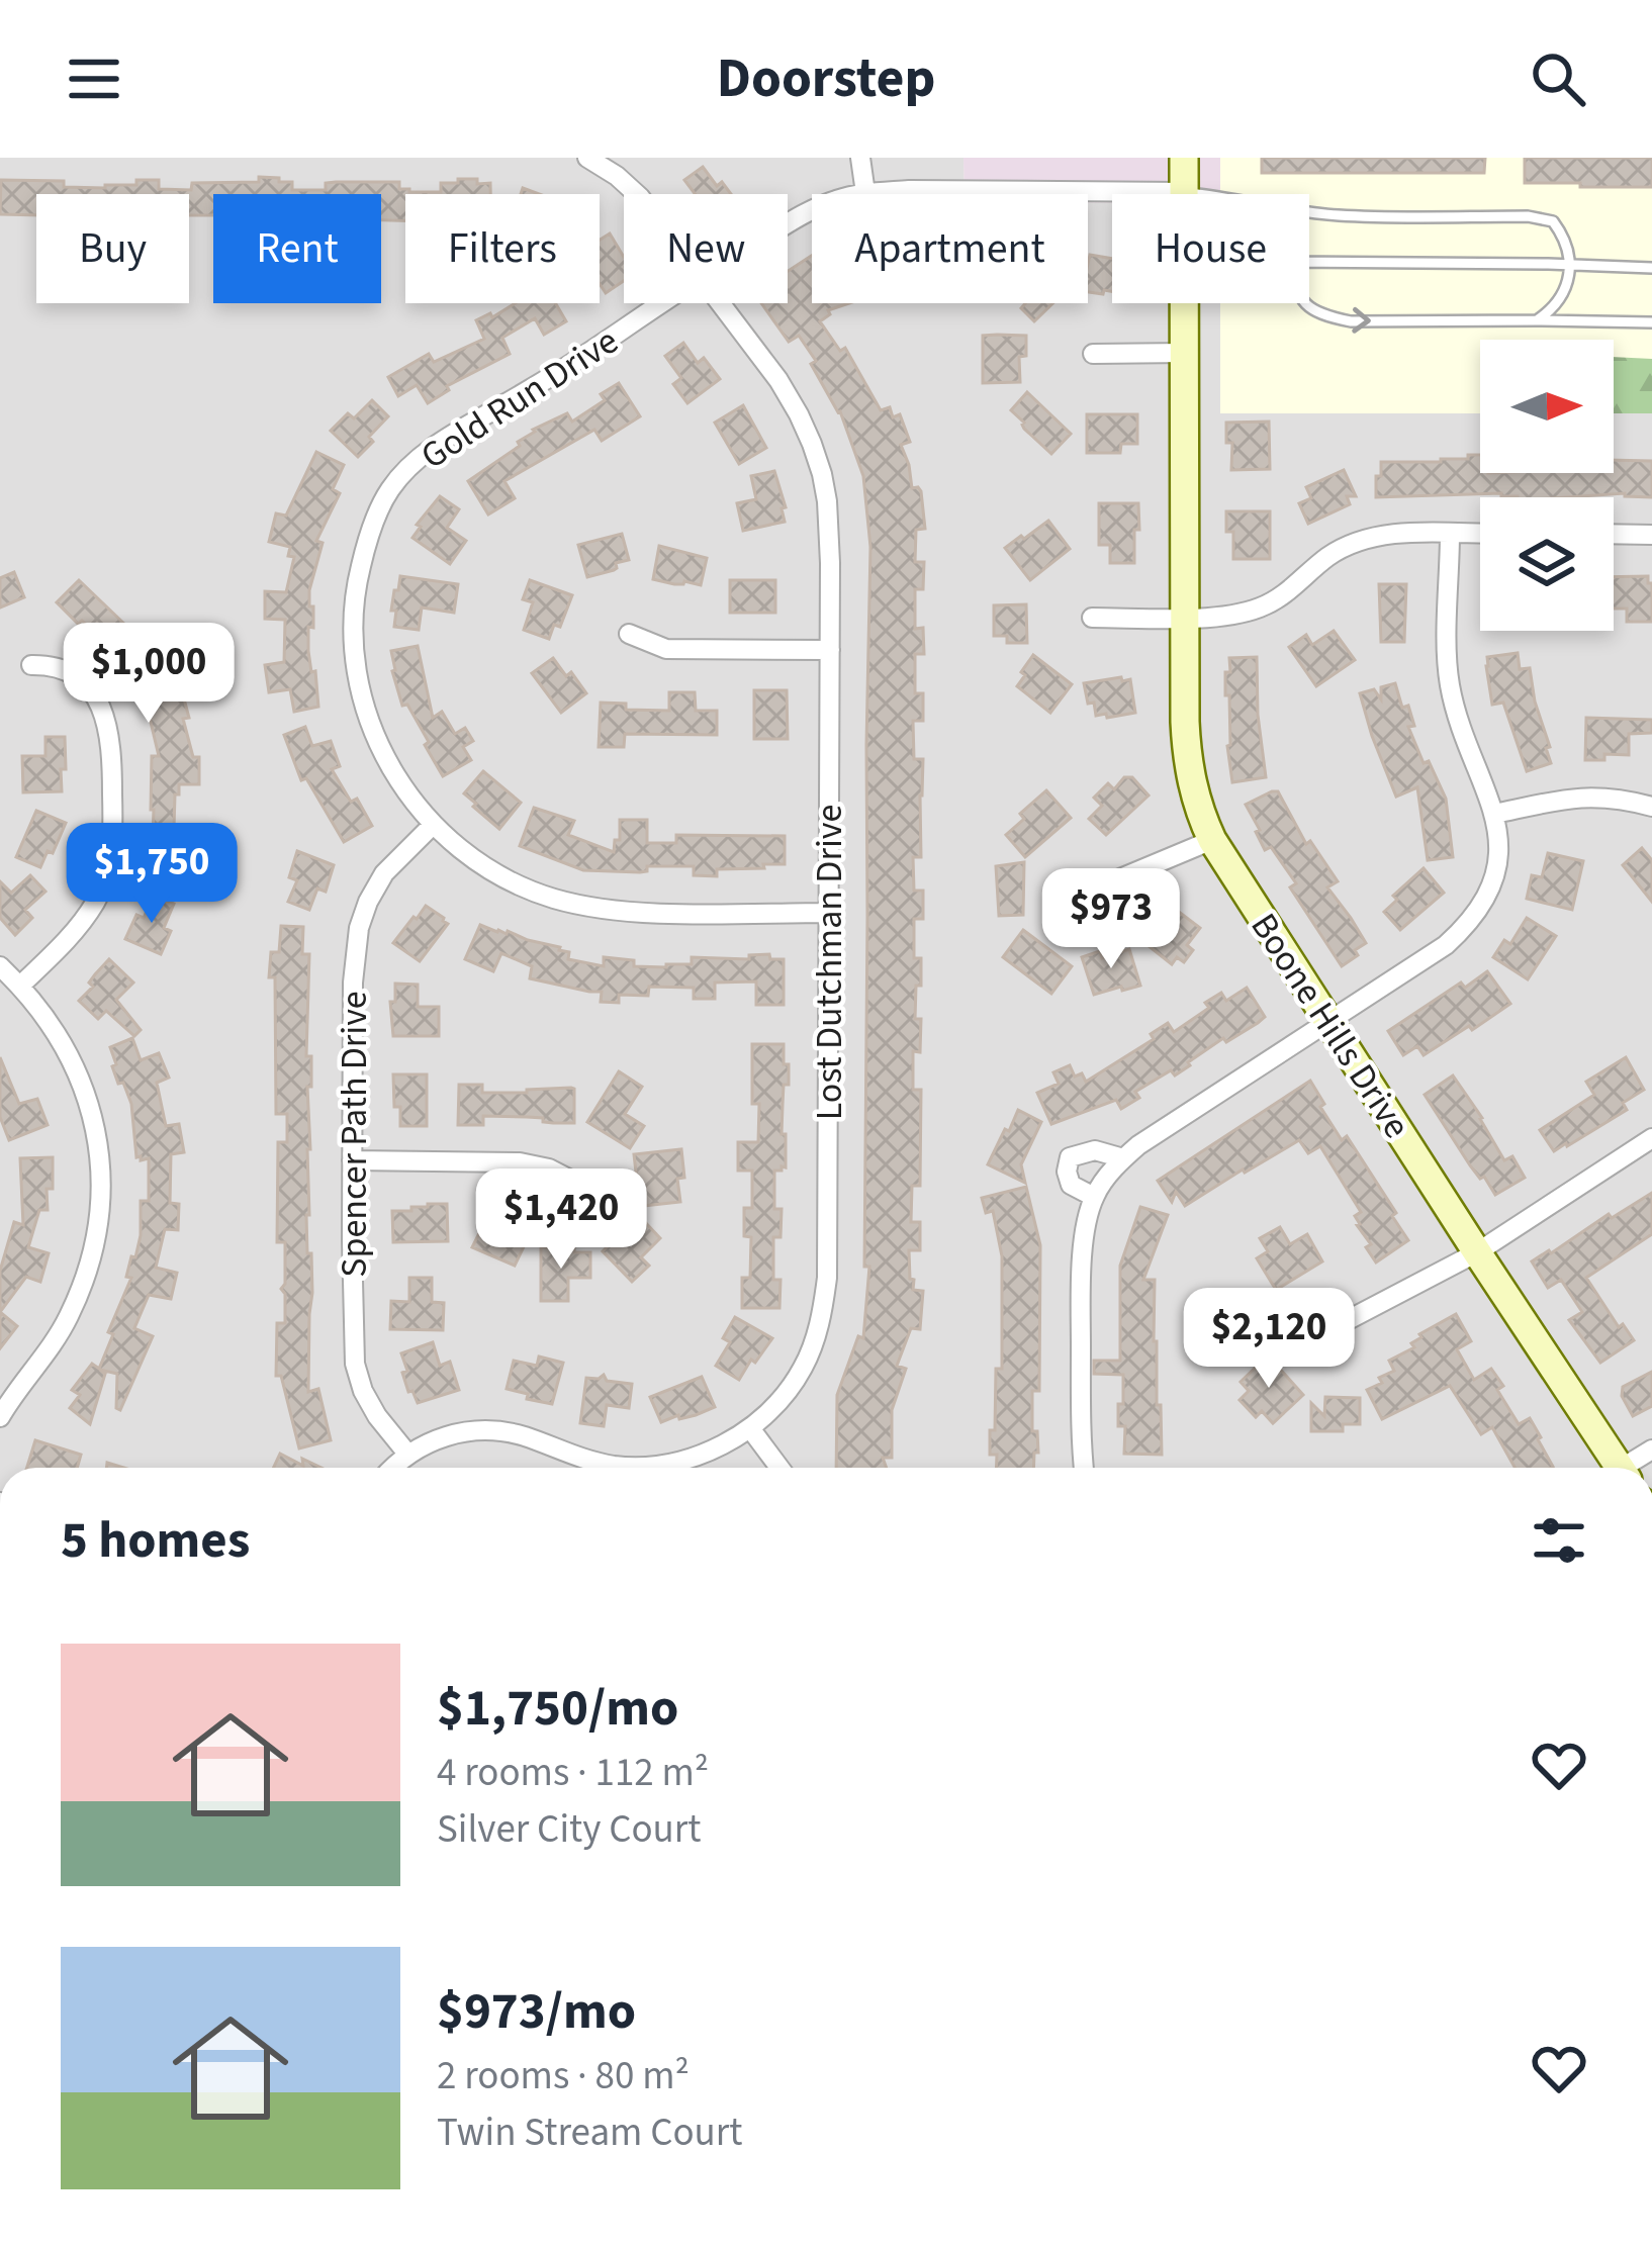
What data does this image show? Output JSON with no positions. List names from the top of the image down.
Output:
{
  "streets": {
    "street": [
      "Gold Run Drive",
      "Lost Dutchman Drive",
      "Boone Hills Drive",
      "Spencer Path Drive"
    ]
  },
  "crossings": [
    ["Gold Run Drive", "Lost Dutchman Drive"],
    ["Gold Run Drive", "Boone Hills Drive"],
    ["Gold Run Drive", "Spencer Path Drive"],
    ["Lost Dutchman Drive", "Spencer Path Drive"]
  ],
  "north": "right",
  "page": {
    "header": "Doorstep",
    "chip": [
      "Buy",
      "Rent",
      "Filters",
      "New",
      "Apartment",
      "House"
    ],
    "price": [
      "$1,000",
      "$1,750",
      "$973",
      "$1,420",
      "$2,120"
    ],
    "heading": "5 homes",
    "list": [
      {
        "name": "$1,750/mo",
        "note": "4 rooms · 112 m² · Silver City Court"
      },
      {
        "name": "$973/mo",
        "note": "2 rooms · 80 m² · Twin Stream Court"
      }
    ]
  }
}
